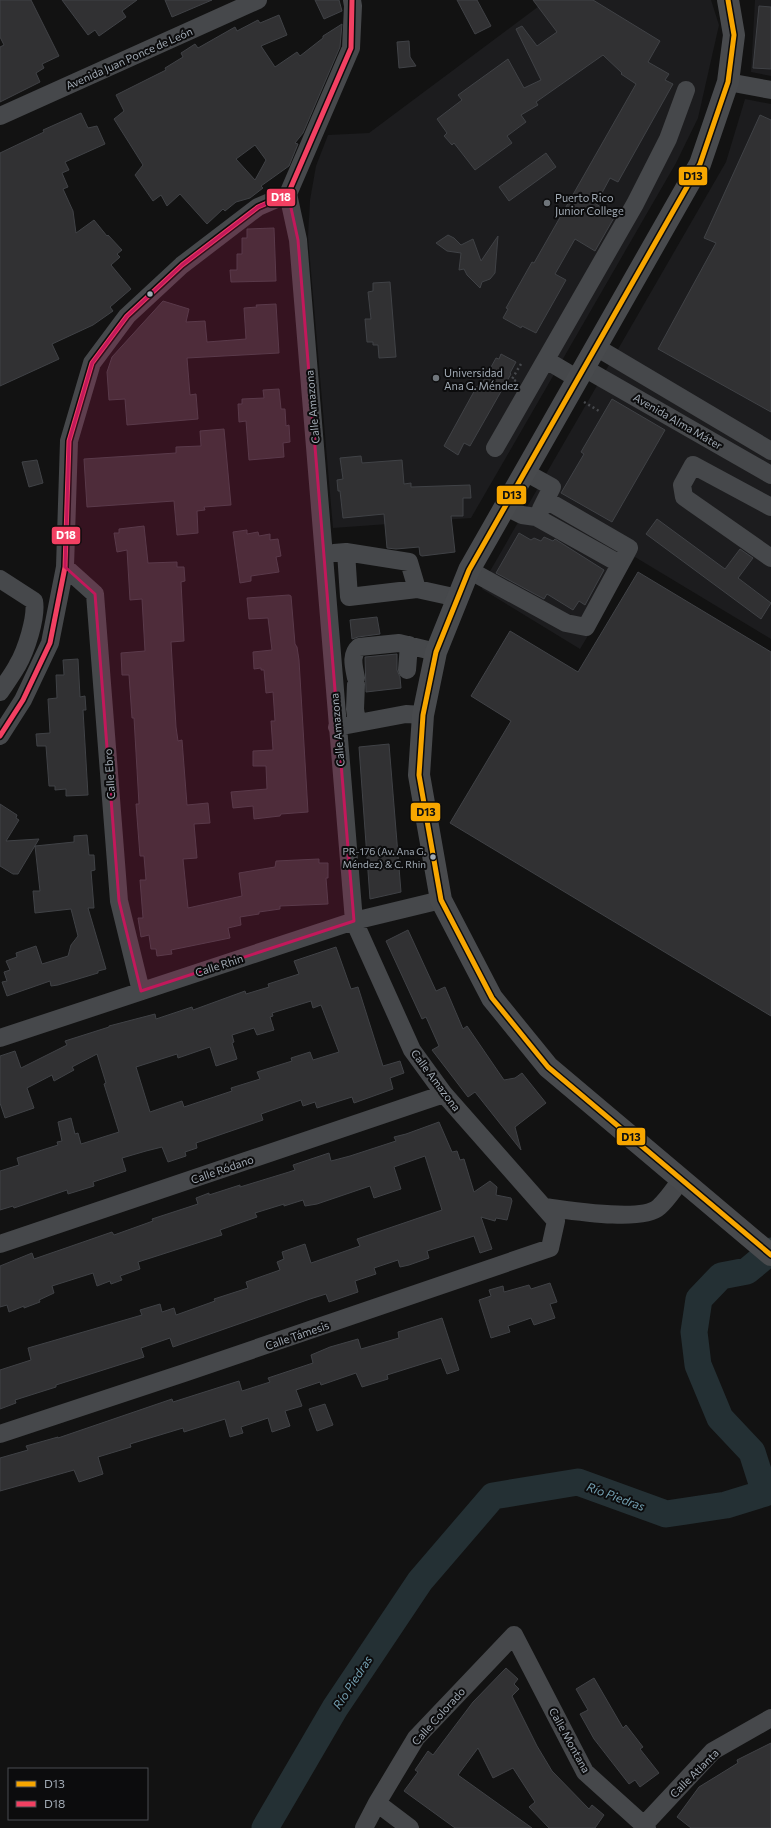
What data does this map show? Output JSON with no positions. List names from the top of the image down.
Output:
{
  "streets": {
    "street": [
      "Avenida Juan Ponce de León",
      "Calle Amazona",
      "Avenida Alma Máter",
      "Calle Ebro",
      "Calle Rhin",
      "Calle Ródano",
      "Calle Támesis",
      "Calle Colorado",
      "Calle Montana",
      "Calle Atlanta"
    ]
  },
  "crossings": [
    ["Calle Amazona", "Calle Rhin"],
    ["Calle Amazona", "Calle Ródano"],
    ["Calle Amazona", "Calle Támesis"],
    ["Calle Ebro", "Calle Rhin"],
    ["Calle Colorado", "Calle Montana"],
    ["Calle Montana", "Calle Atlanta"]
  ],
  "water": ["Río Piedras"],
  "places": ["Puerto Rico Junior College", "Universidad Ana G. Méndez", "PR-176 (Av. Ana G. Méndez) & C. Rhin"],
  "lines": ["transit line D13", "transit line D18"],
  "legend": ["D13", "D18"]
}
